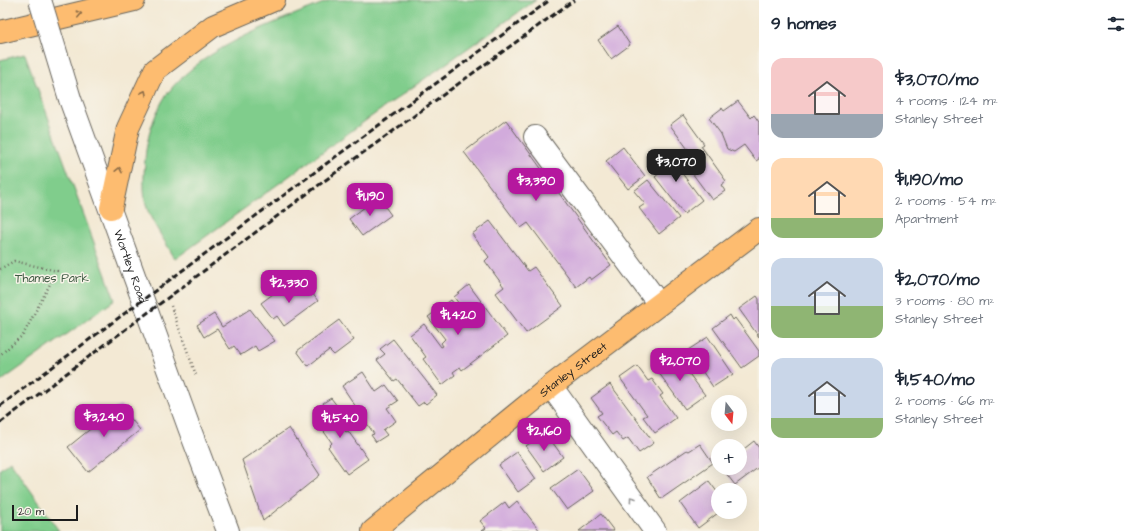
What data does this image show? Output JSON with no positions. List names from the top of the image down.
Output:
{
  "streets": {
    "main road": ["Stanley Street"],
    "street": ["Wortley Road"]
  },
  "parks": ["Thames Park"],
  "scale_bar": "20 m",
  "north": "bottom",
  "page": {
    "heading": "9 homes",
    "list": [
      {
        "name": "$3,070/mo",
        "note": "4 rooms · 124 m² · Stanley Street"
      },
      {
        "name": "$1,190/mo",
        "note": "2 rooms · 54 m² · Apartment"
      },
      {
        "name": "$2,070/mo",
        "note": "3 rooms · 80 m² · Stanley Street"
      },
      {
        "name": "$1,540/mo",
        "note": "2 rooms · 66 m² · Stanley Street"
      }
    ],
    "price": [
      "$3,070",
      "$3,390",
      "$1,190",
      "$2,330",
      "$1,420",
      "$2,070",
      "$3,240",
      "$1,540",
      "$2,160"
    ],
    "map_buttons": ["+", "−"],
    "scale": "20 m"
  }
}
